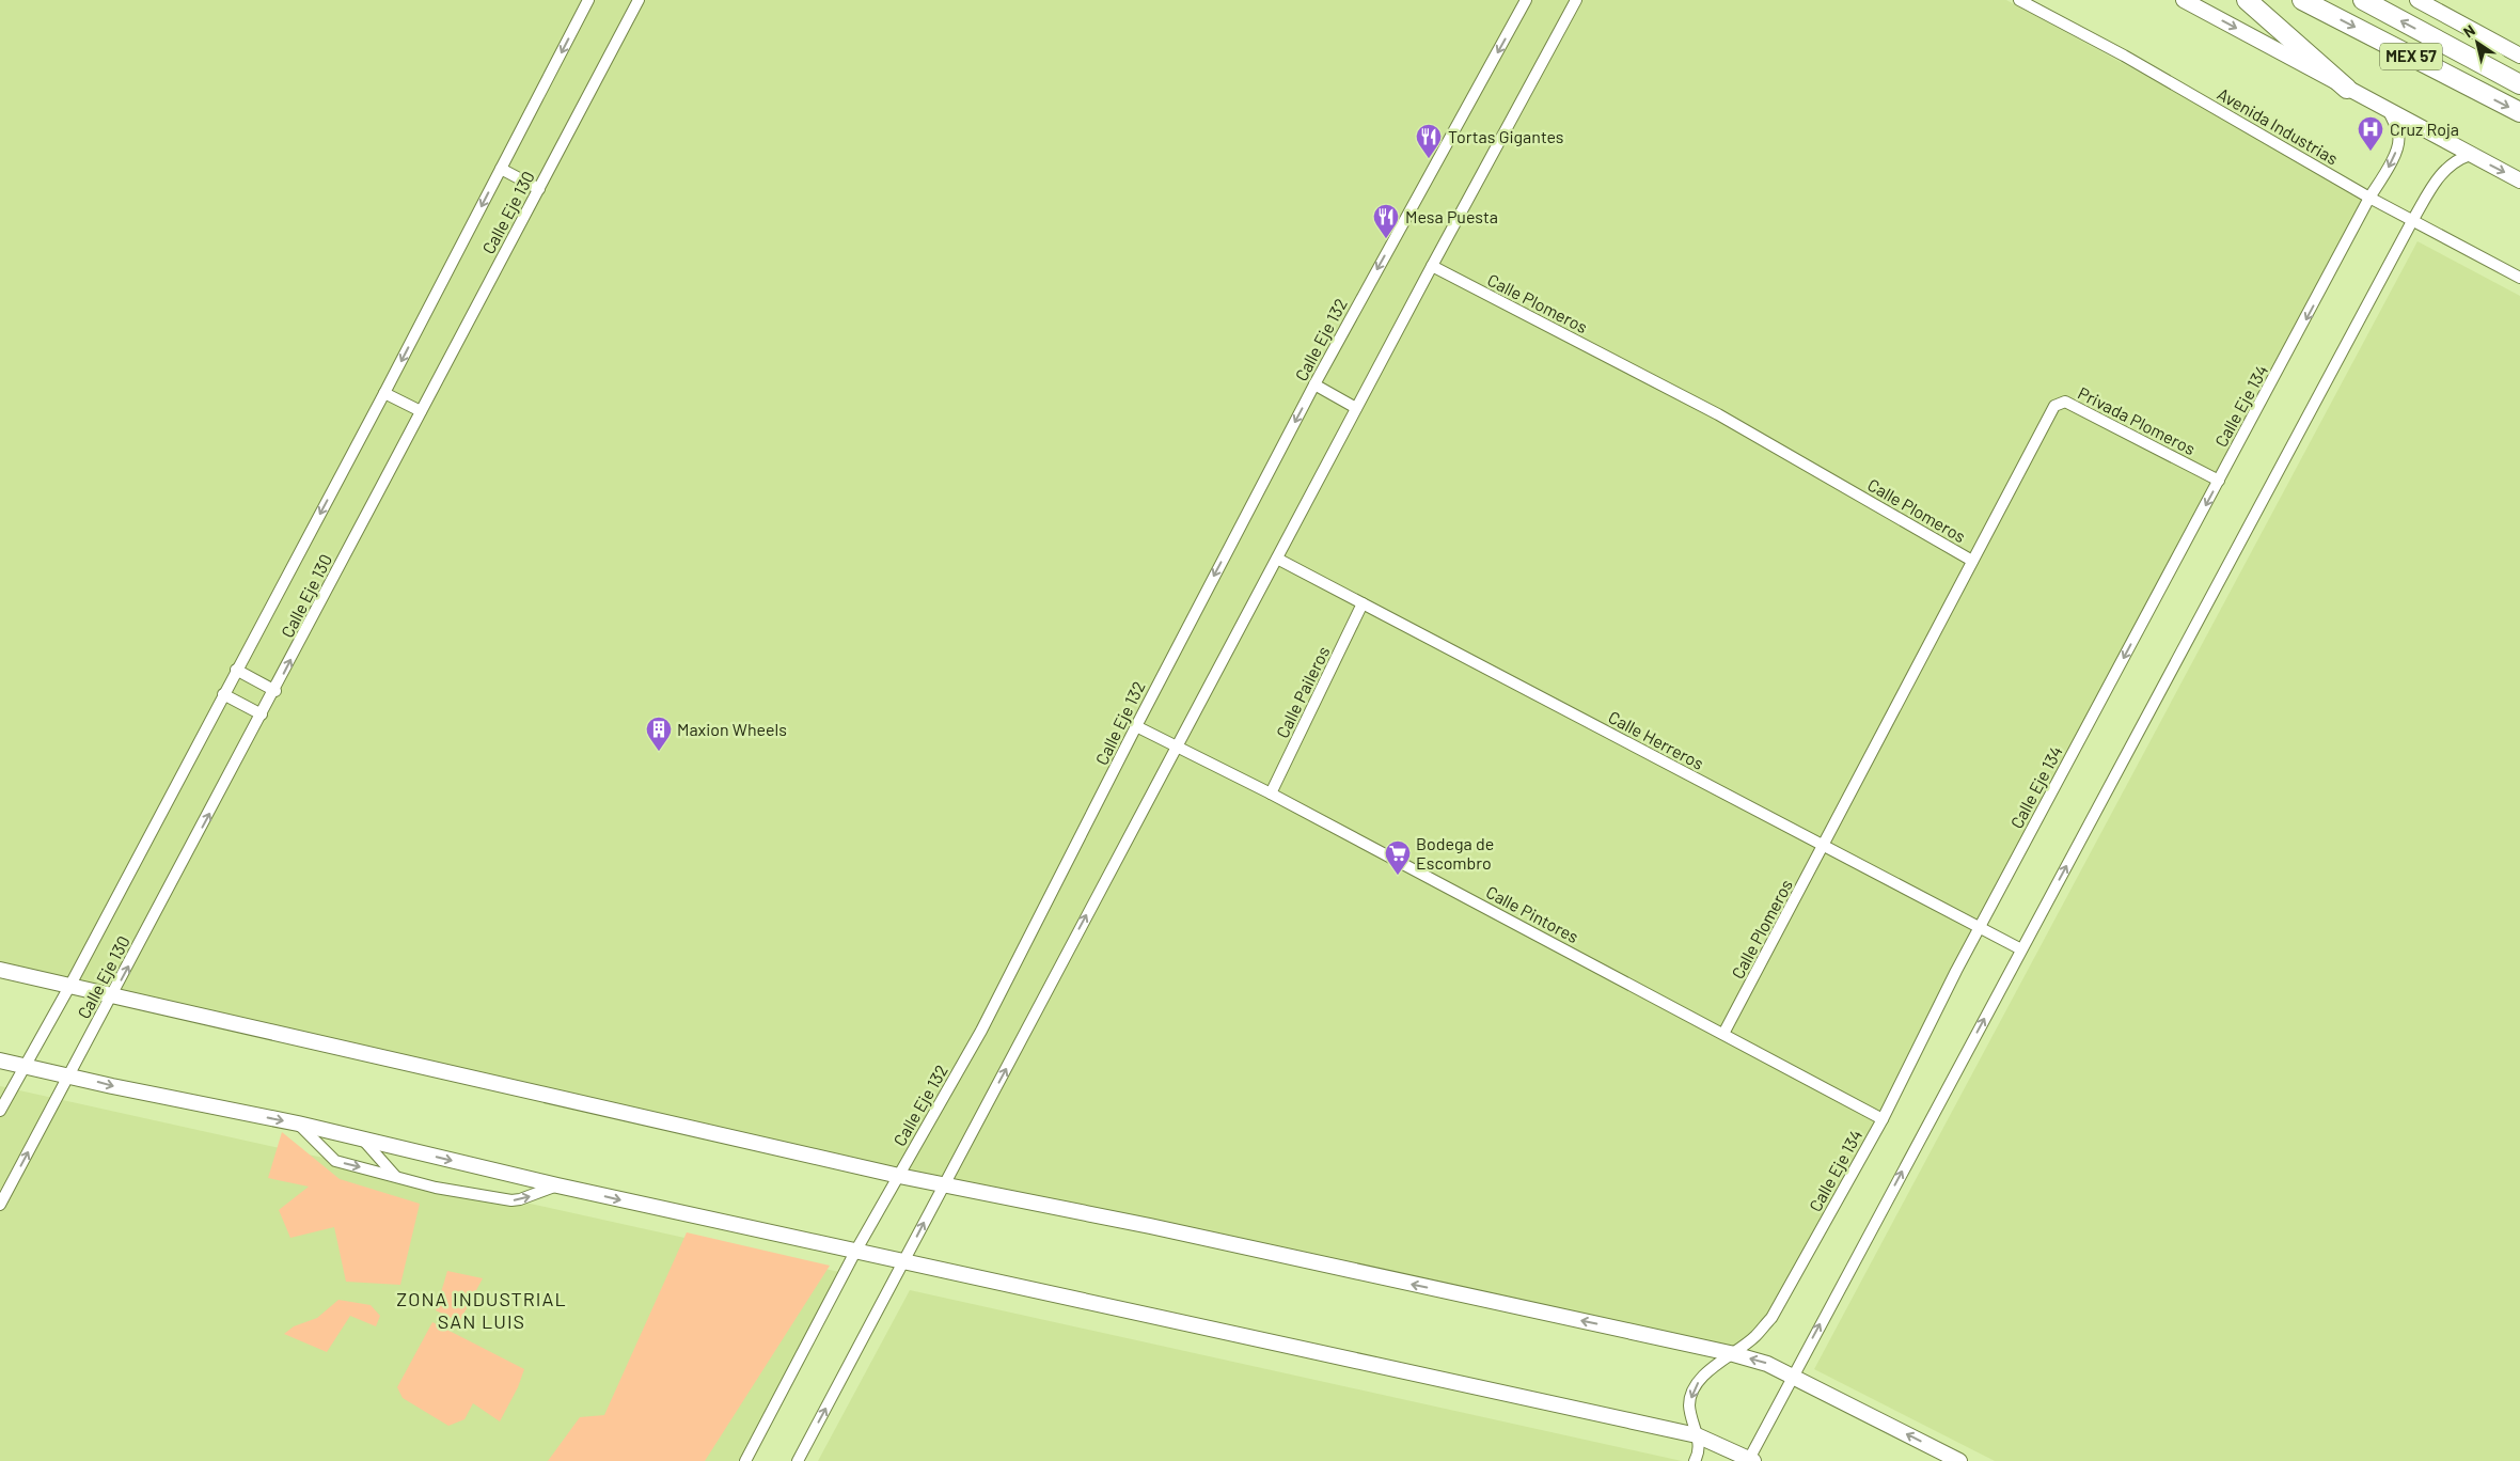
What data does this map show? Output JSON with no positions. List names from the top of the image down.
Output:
{
  "streets": {
    "highway": ["MEX 57"],
    "street": [
      "Avenida Industrias",
      "Calle Eje 130",
      "Calle Plomeros",
      "Calle Eje 132",
      "Calle Eje 134",
      "Privada Plomeros",
      "Calle Paileros",
      "Calle Herreros",
      "Calle Pintores"
    ]
  },
  "crossings": [
    ["Avenida Industrias", "Calle Eje 134"],
    ["Calle Plomeros", "Privada Plomeros"],
    ["Calle Plomeros", "Calle Herreros"],
    ["Calle Plomeros", "Calle Pintores"],
    ["Calle Eje 132", "Calle Pintores"],
    ["Calle Eje 134", "Privada Plomeros"],
    ["Calle Eje 134", "Calle Herreros"],
    ["Calle Eje 134", "Calle Pintores"],
    ["Calle Paileros", "Calle Herreros"],
    ["Calle Paileros", "Calle Pintores"]
  ],
  "districts": ["ZONA INDUSTRIAL SAN LUIS"],
  "places": {
    "hospital": ["Cruz Roja"],
    "restaurant": ["Tortas Gigantes", "Mesa Puesta"],
    "building": ["Maxion Wheels"],
    "supermarket": ["Bodega de Escombro"]
  },
  "north": "top left"
}
